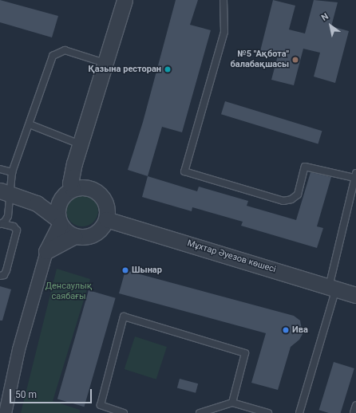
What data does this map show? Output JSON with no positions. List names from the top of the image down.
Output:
{
  "streets": {
    "street": ["Мұхтар Әуезов көшесі"]
  },
  "parks": ["Денсаулық саябағы"],
  "places": [
    "№5 \"Ақбота\" балабақшасы",
    "Қазына ресторан",
    "Шынар",
    "Ива"
  ],
  "scale_bar": "50 m",
  "north": "top left"
}
